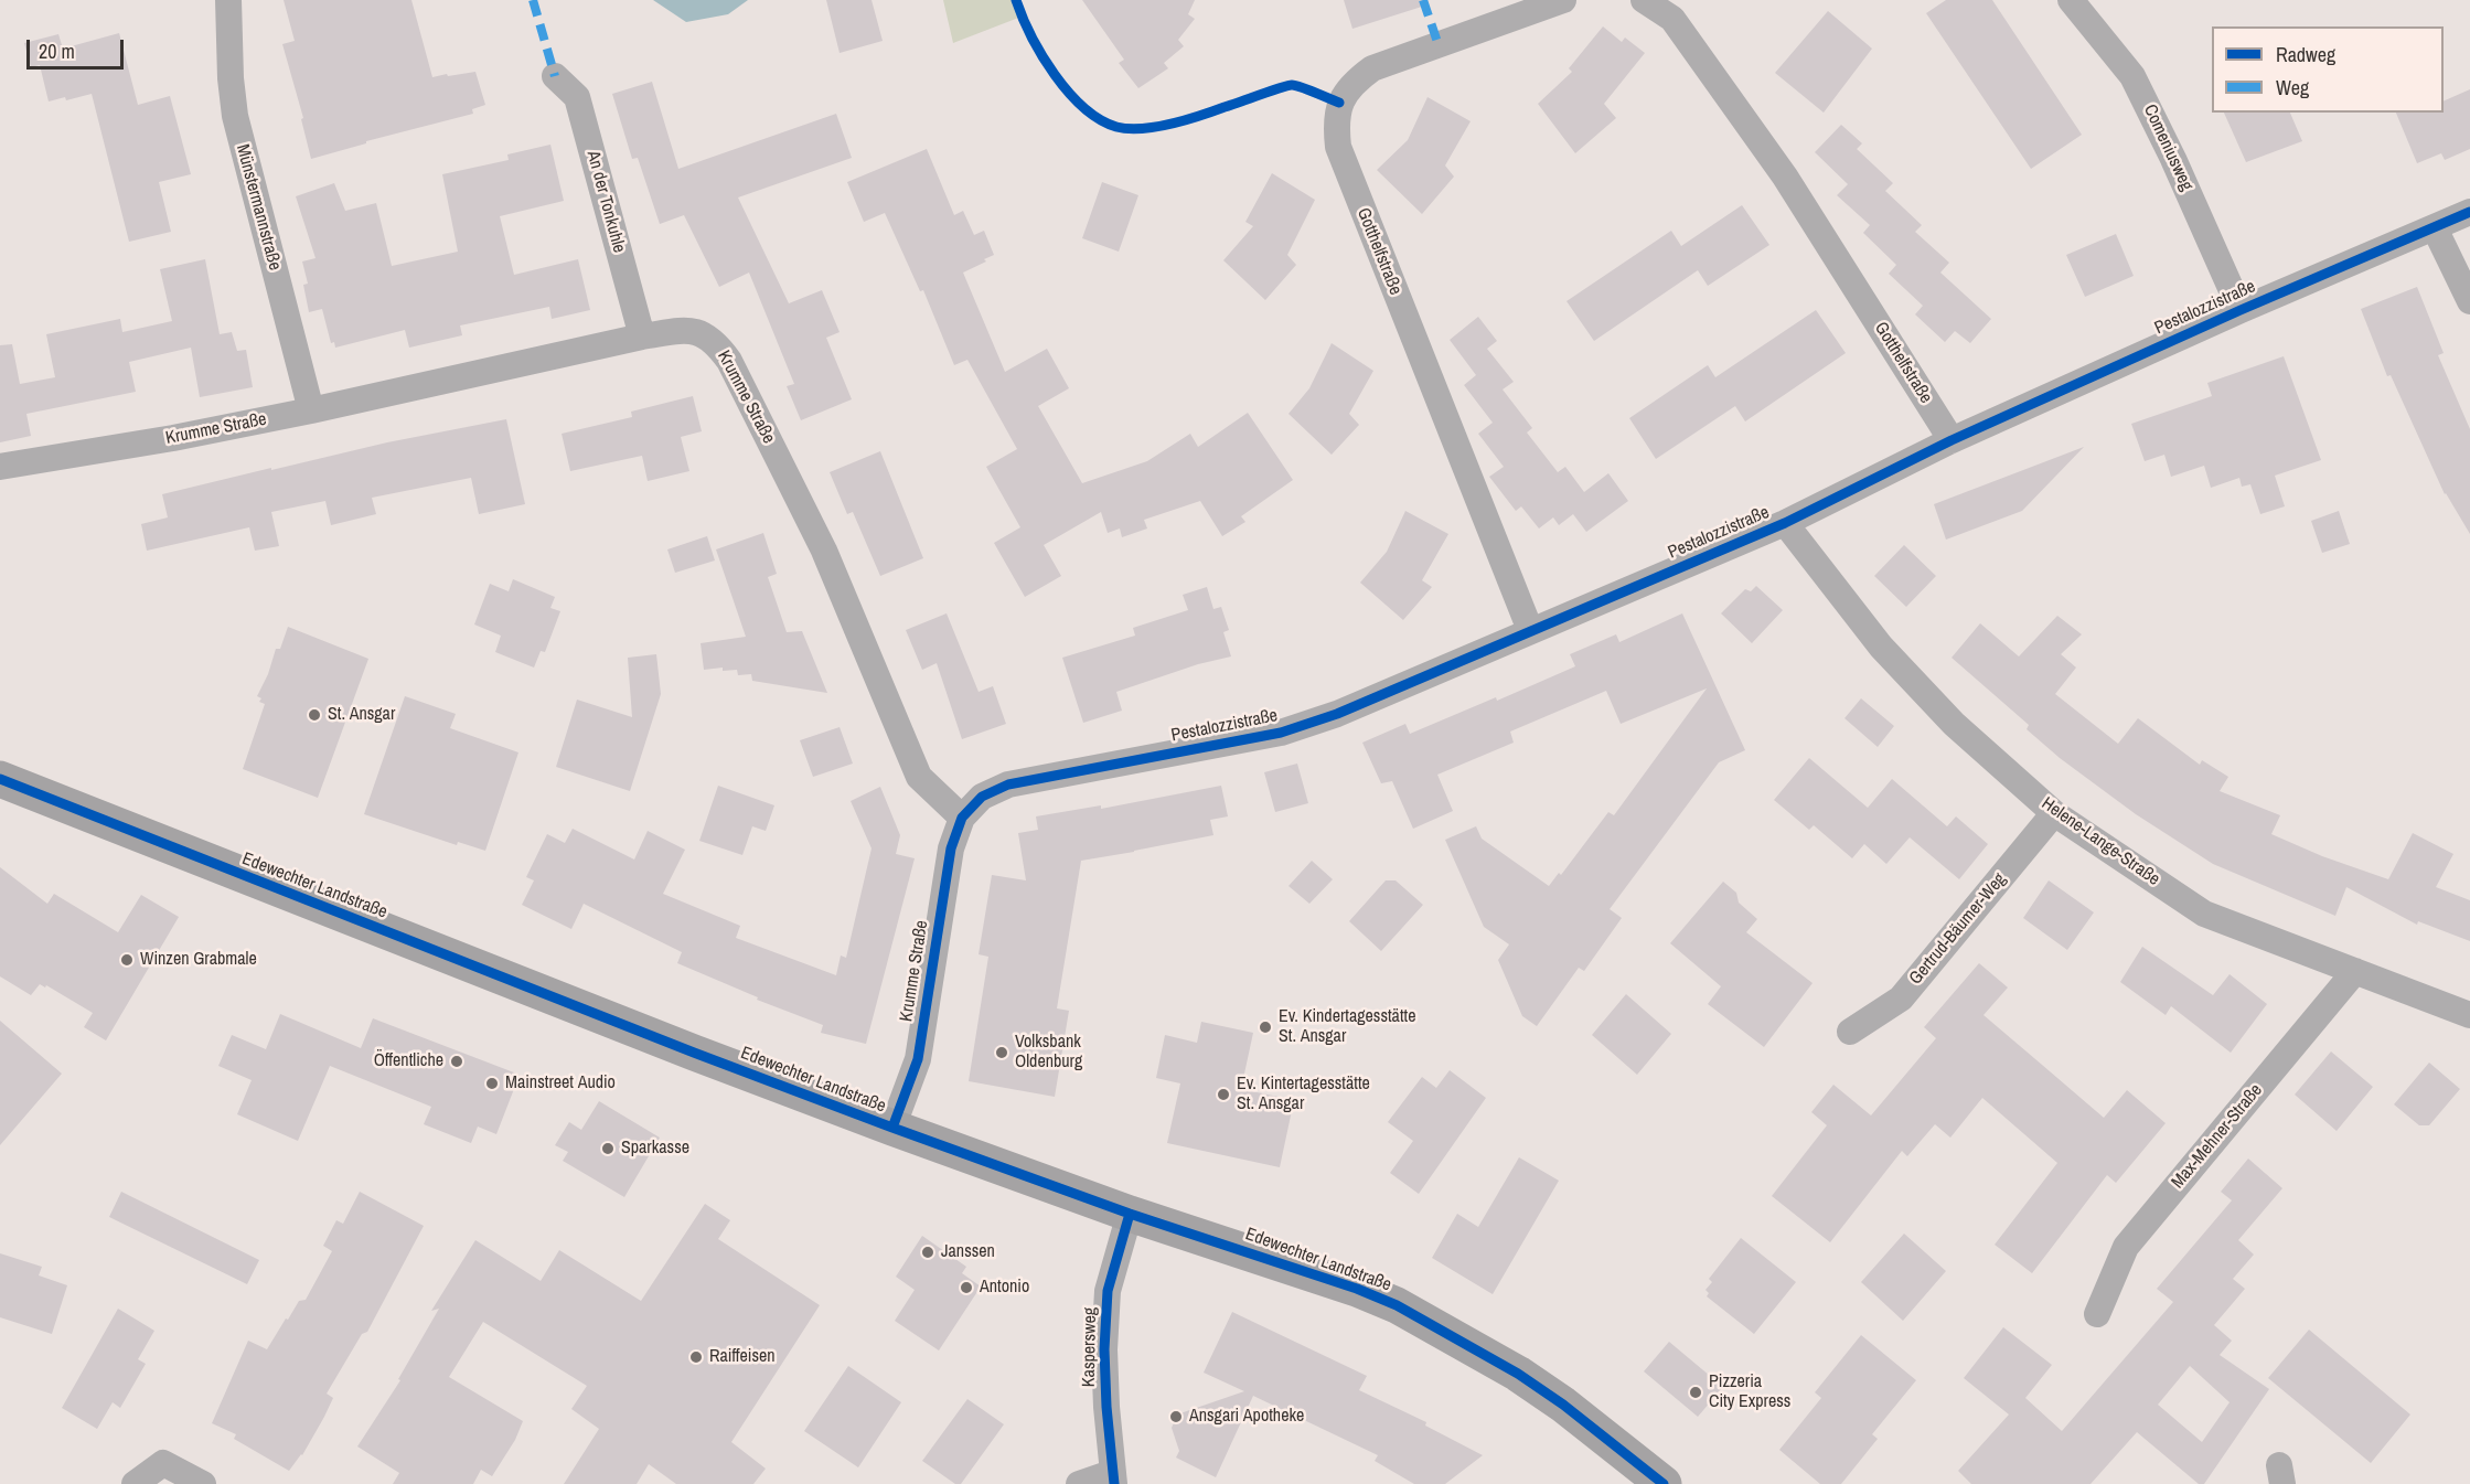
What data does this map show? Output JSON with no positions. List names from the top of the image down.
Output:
{
  "streets": {
    "main road": ["Edewechter Landstraße"],
    "street": [
      "Comeniusweg",
      "An der Tonkuhle",
      "Münstermannstraße",
      "Gotthelfstraße",
      "Pestalozzistraße",
      "Krumme Straße",
      "Helene-Lange-Straße",
      "Gertrud-Bäumer-Weg",
      "Max-Mehner-Straße",
      "Kaspersweg"
    ]
  },
  "crossings": [
    ["Comeniusweg", "Pestalozzistraße"],
    ["An der Tonkuhle", "Krumme Straße"],
    ["Münstermannstraße", "Krumme Straße"],
    ["Gotthelfstraße", "Pestalozzistraße"],
    ["Pestalozzistraße", "Krumme Straße"],
    ["Pestalozzistraße", "Helene-Lange-Straße"],
    ["Krumme Straße", "Edewechter Landstraße"],
    ["Helene-Lange-Straße", "Gertrud-Bäumer-Weg"],
    ["Helene-Lange-Straße", "Max-Mehner-Straße"],
    ["Edewechter Landstraße", "Kaspersweg"]
  ],
  "places": [
    "St. Ansgar",
    "Winzen Grabmale",
    "Ev. Kindertagesstätte St. Ansgar",
    "Volksbank Oldenburg",
    "Öffentliche",
    "Mainstreet Audio",
    "Ev. Kintertagesstätte St. Ansgar",
    "Sparkasse",
    "Janssen",
    "Antonio",
    "Raiffeisen",
    "Pizzeria City Express",
    "Ansgari Apotheke"
  ],
  "legend": ["Radweg", "Weg"],
  "scale_bar": "20 m"
}
